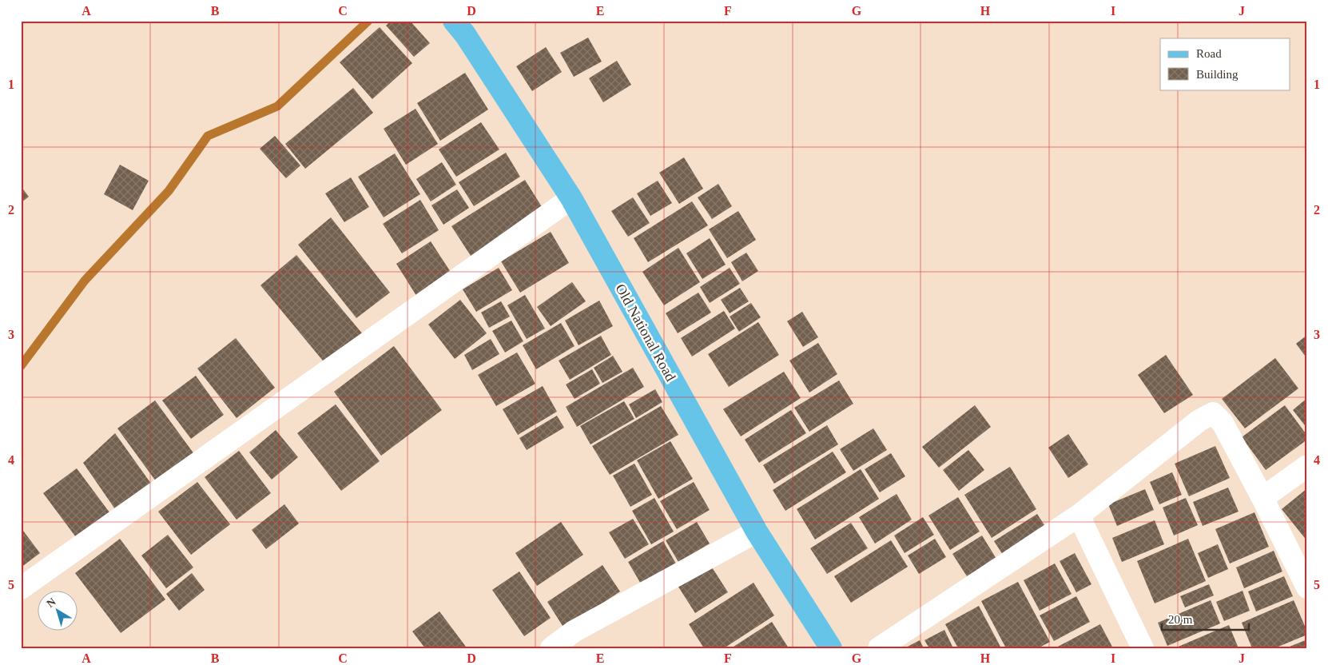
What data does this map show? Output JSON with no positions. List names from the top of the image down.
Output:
{
  "streets": {
    "main road": ["Old National Road"]
  },
  "legend": ["Road", "Building"],
  "scale_bar": "20 m",
  "north": "top left",
  "grid": {
    "columns": [
      "A",
      "B",
      "C",
      "D",
      "E",
      "F",
      "G",
      "H",
      "I",
      "J"
    ],
    "rows": [
      "1",
      "2",
      "3",
      "4",
      "5"
    ]
  }
}
